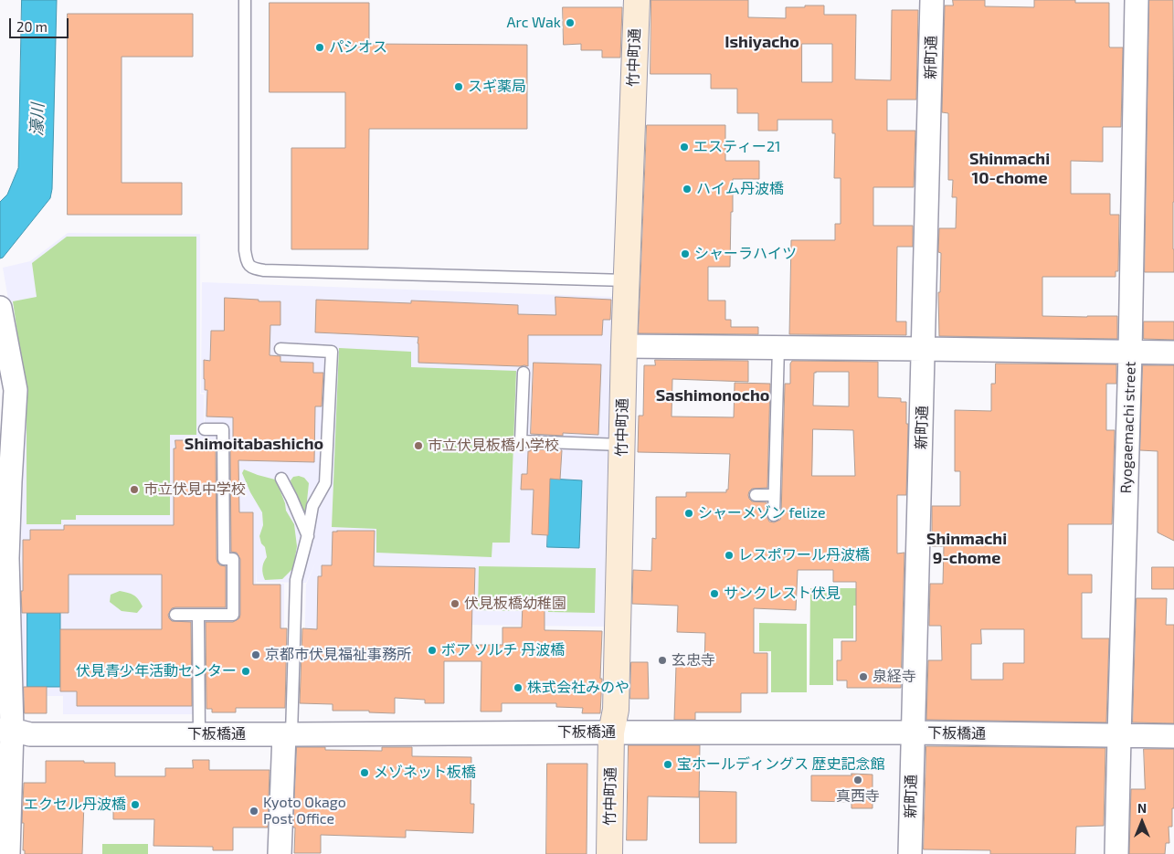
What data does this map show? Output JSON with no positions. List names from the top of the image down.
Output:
{
  "streets": {
    "street": [
      "竹中町通",
      "新町通",
      "Ryogaemachi street",
      "下板橋通"
    ]
  },
  "crossings": [
    ["竹中町通", "下板橋通"],
    ["新町通", "下板橋通"],
    ["Ryogaemachi street", "下板橋通"]
  ],
  "districts": [
    "Ishiyacho",
    "Shinmachi 10-chome",
    "Sashimonocho",
    "Shimoitabashicho",
    "Shinmachi 9-chome"
  ],
  "water": ["濠川"],
  "places": [
    "Arc Wak",
    "パシオス",
    "スギ薬局",
    "エスティー21",
    "ハイム丹波橋",
    "シャーラハイツ",
    "市立伏見板橋小学校",
    "市立伏見中学校",
    "シャーメゾン felize",
    "レスポワール丹波橋",
    "サンクレスト伏見",
    "伏見板橋幼稚園",
    "ボア ソルチ 丹波橋",
    "京都市伏見福祉事務所",
    "玄忠寺",
    "伏見青少年活動センター",
    "泉経寺",
    "株式会社みのや",
    "宝ホールディングス 歴史記念館",
    "メゾネット板橋",
    "真西寺",
    "エクセル丹波橋",
    "Kyoto Okago Post Office"
  ],
  "scale_bar": "20 m",
  "north": "top"
}
